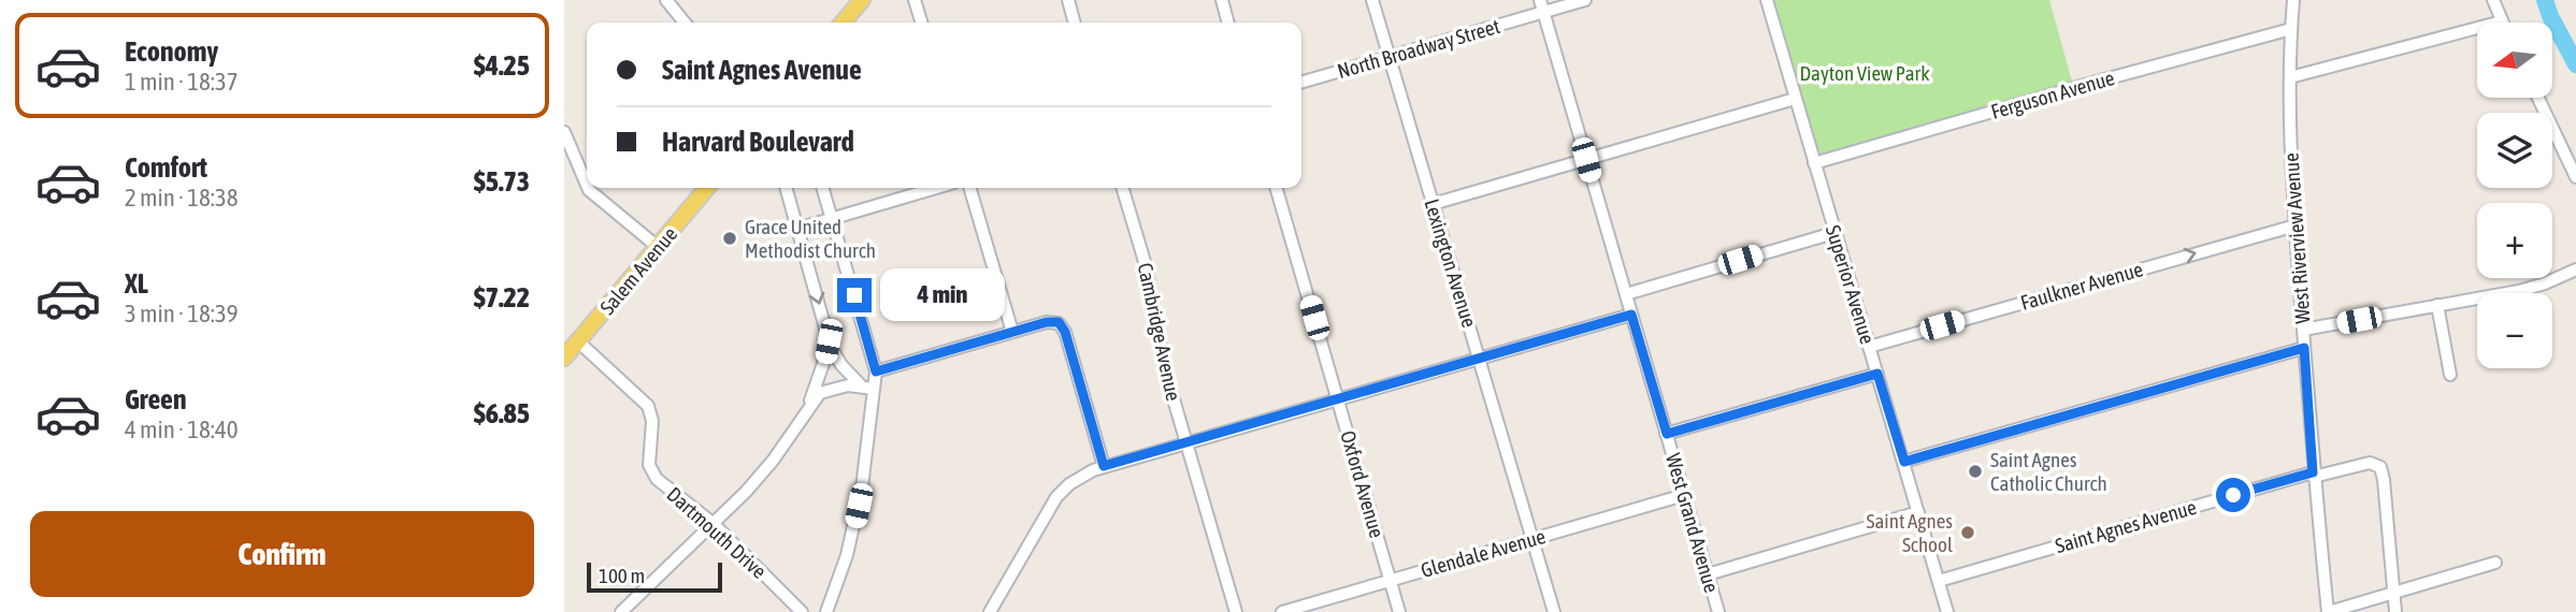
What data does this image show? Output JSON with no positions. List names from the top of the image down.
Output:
{
  "streets": {
    "main road": ["Salem Avenue"],
    "street": [
      "North Broadway Street",
      "Ferguson Avenue",
      "West Riverview Avenue",
      "Lexington Avenue",
      "Superior Avenue",
      "Faulkner Avenue",
      "Cambridge Avenue",
      "Oxford Avenue",
      "West Grand Avenue",
      "Saint Agnes Avenue",
      "Dartmouth Drive",
      "Glendale Avenue"
    ]
  },
  "crossings": [
    ["North Broadway Street", "Lexington Avenue"],
    ["North Broadway Street", "West Grand Avenue"],
    ["Ferguson Avenue", "West Riverview Avenue"],
    ["Ferguson Avenue", "Superior Avenue"],
    ["West Riverview Avenue", "Faulkner Avenue"],
    ["West Riverview Avenue", "Saint Agnes Avenue"],
    ["Lexington Avenue", "Glendale Avenue"],
    ["Salem Avenue", "Dartmouth Drive"],
    ["Superior Avenue", "Faulkner Avenue"],
    ["Superior Avenue", "Saint Agnes Avenue"],
    ["Oxford Avenue", "Glendale Avenue"],
    ["West Grand Avenue", "Glendale Avenue"]
  ],
  "one_way": ["Faulkner Avenue"],
  "parks": ["Dayton View Park"],
  "places": ["Grace United Methodist Church", "Saint Agnes Catholic Church", "Saint Agnes School"],
  "scale_bar": "100 m",
  "north": "left",
  "page": {
    "list": [
      {
        "name": "Economy",
        "note": "1 min · 18:37",
        "value": "$4.25"
      },
      {
        "name": "Comfort",
        "note": "2 min · 18:38",
        "value": "$5.73"
      },
      {
        "name": "XL",
        "note": "3 min · 18:39",
        "value": "$7.22"
      },
      {
        "name": "Green",
        "note": "4 min · 18:40",
        "value": "$6.85"
      }
    ],
    "map_buttons": ["+", "−"],
    "banner": ["Saint Agnes Avenue", "Harvard Boulevard"],
    "bubble": "4 min",
    "buttons": "Confirm",
    "scale": "100 m"
  }
}
